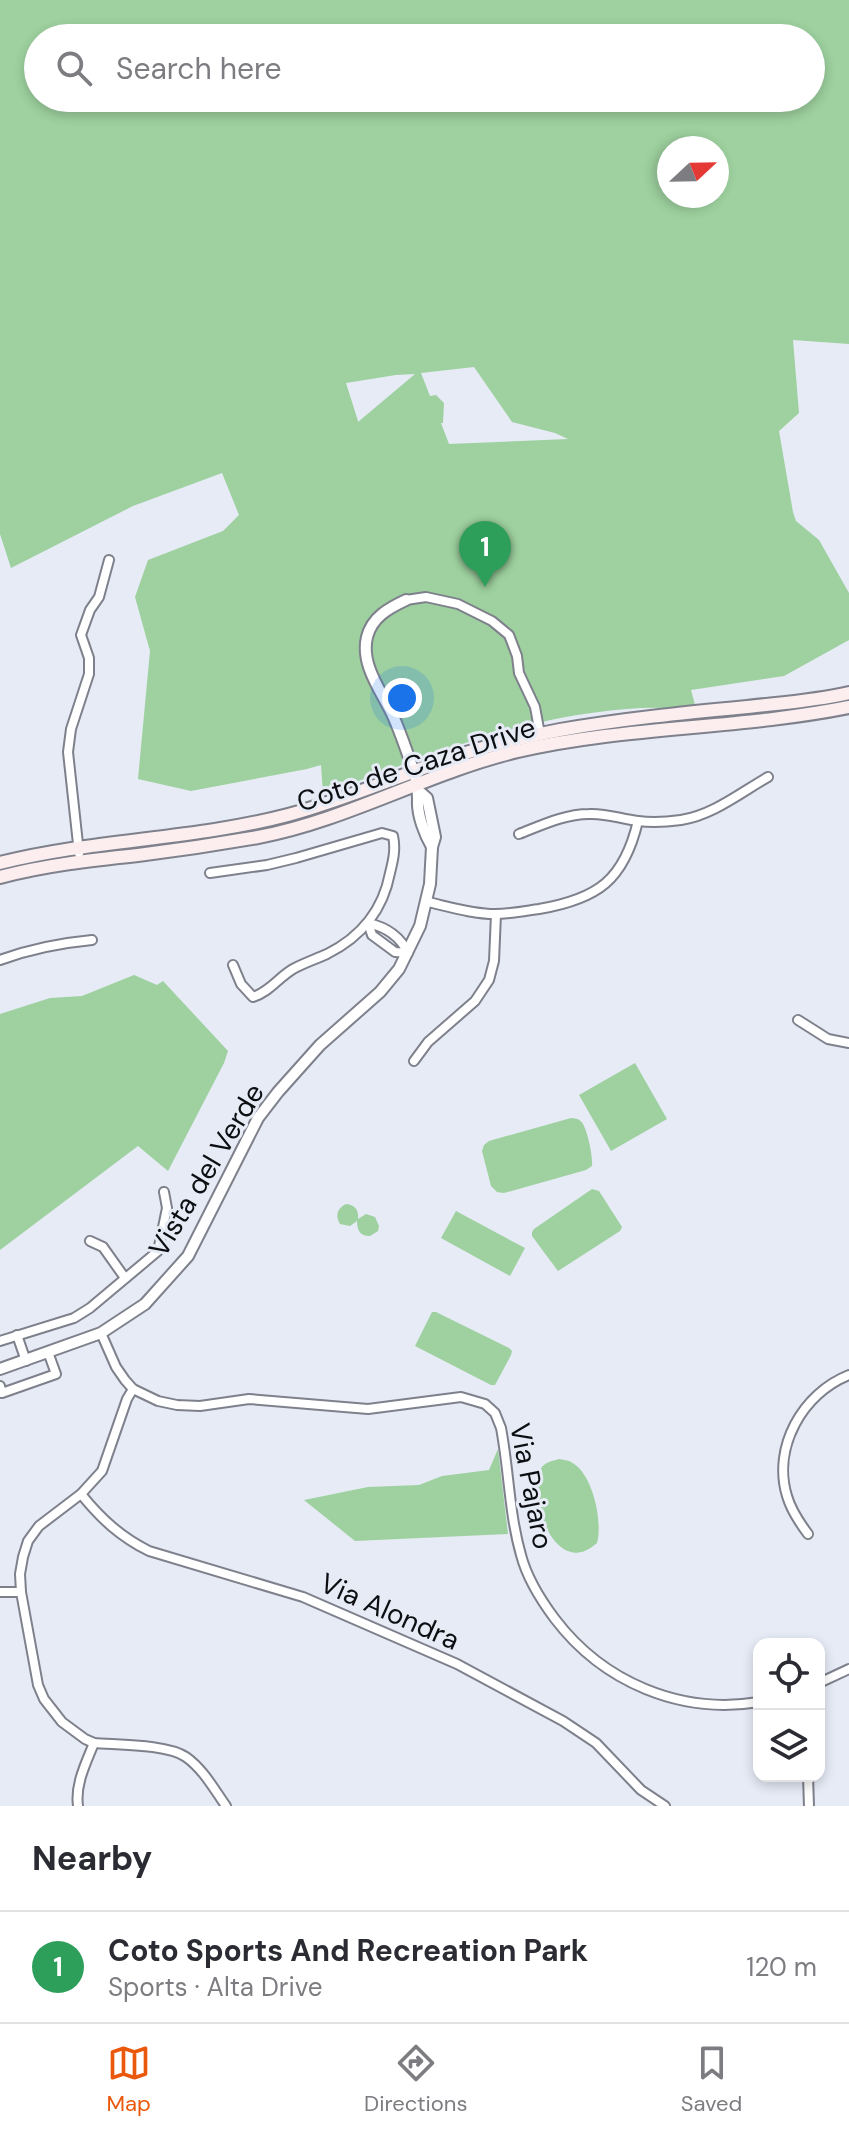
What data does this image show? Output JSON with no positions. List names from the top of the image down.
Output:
{
  "streets": {
    "main road": ["Coto de Caza Drive"],
    "street": ["Vista del Verde", "Via Pajaro", "Via Alondra"]
  },
  "crossings": [
    ["Coto de Caza Drive", "Vista del Verde"]
  ],
  "north": "right",
  "page": {
    "search": "Search here",
    "pins": "1",
    "heading": "Nearby",
    "list": [
      {
        "mark": "1",
        "name": "Coto Sports And Recreation Park",
        "note": "Sports · Alta Drive",
        "value": "120 m"
      }
    ],
    "nav": ["Map", "Directions", "Saved"]
  }
}
